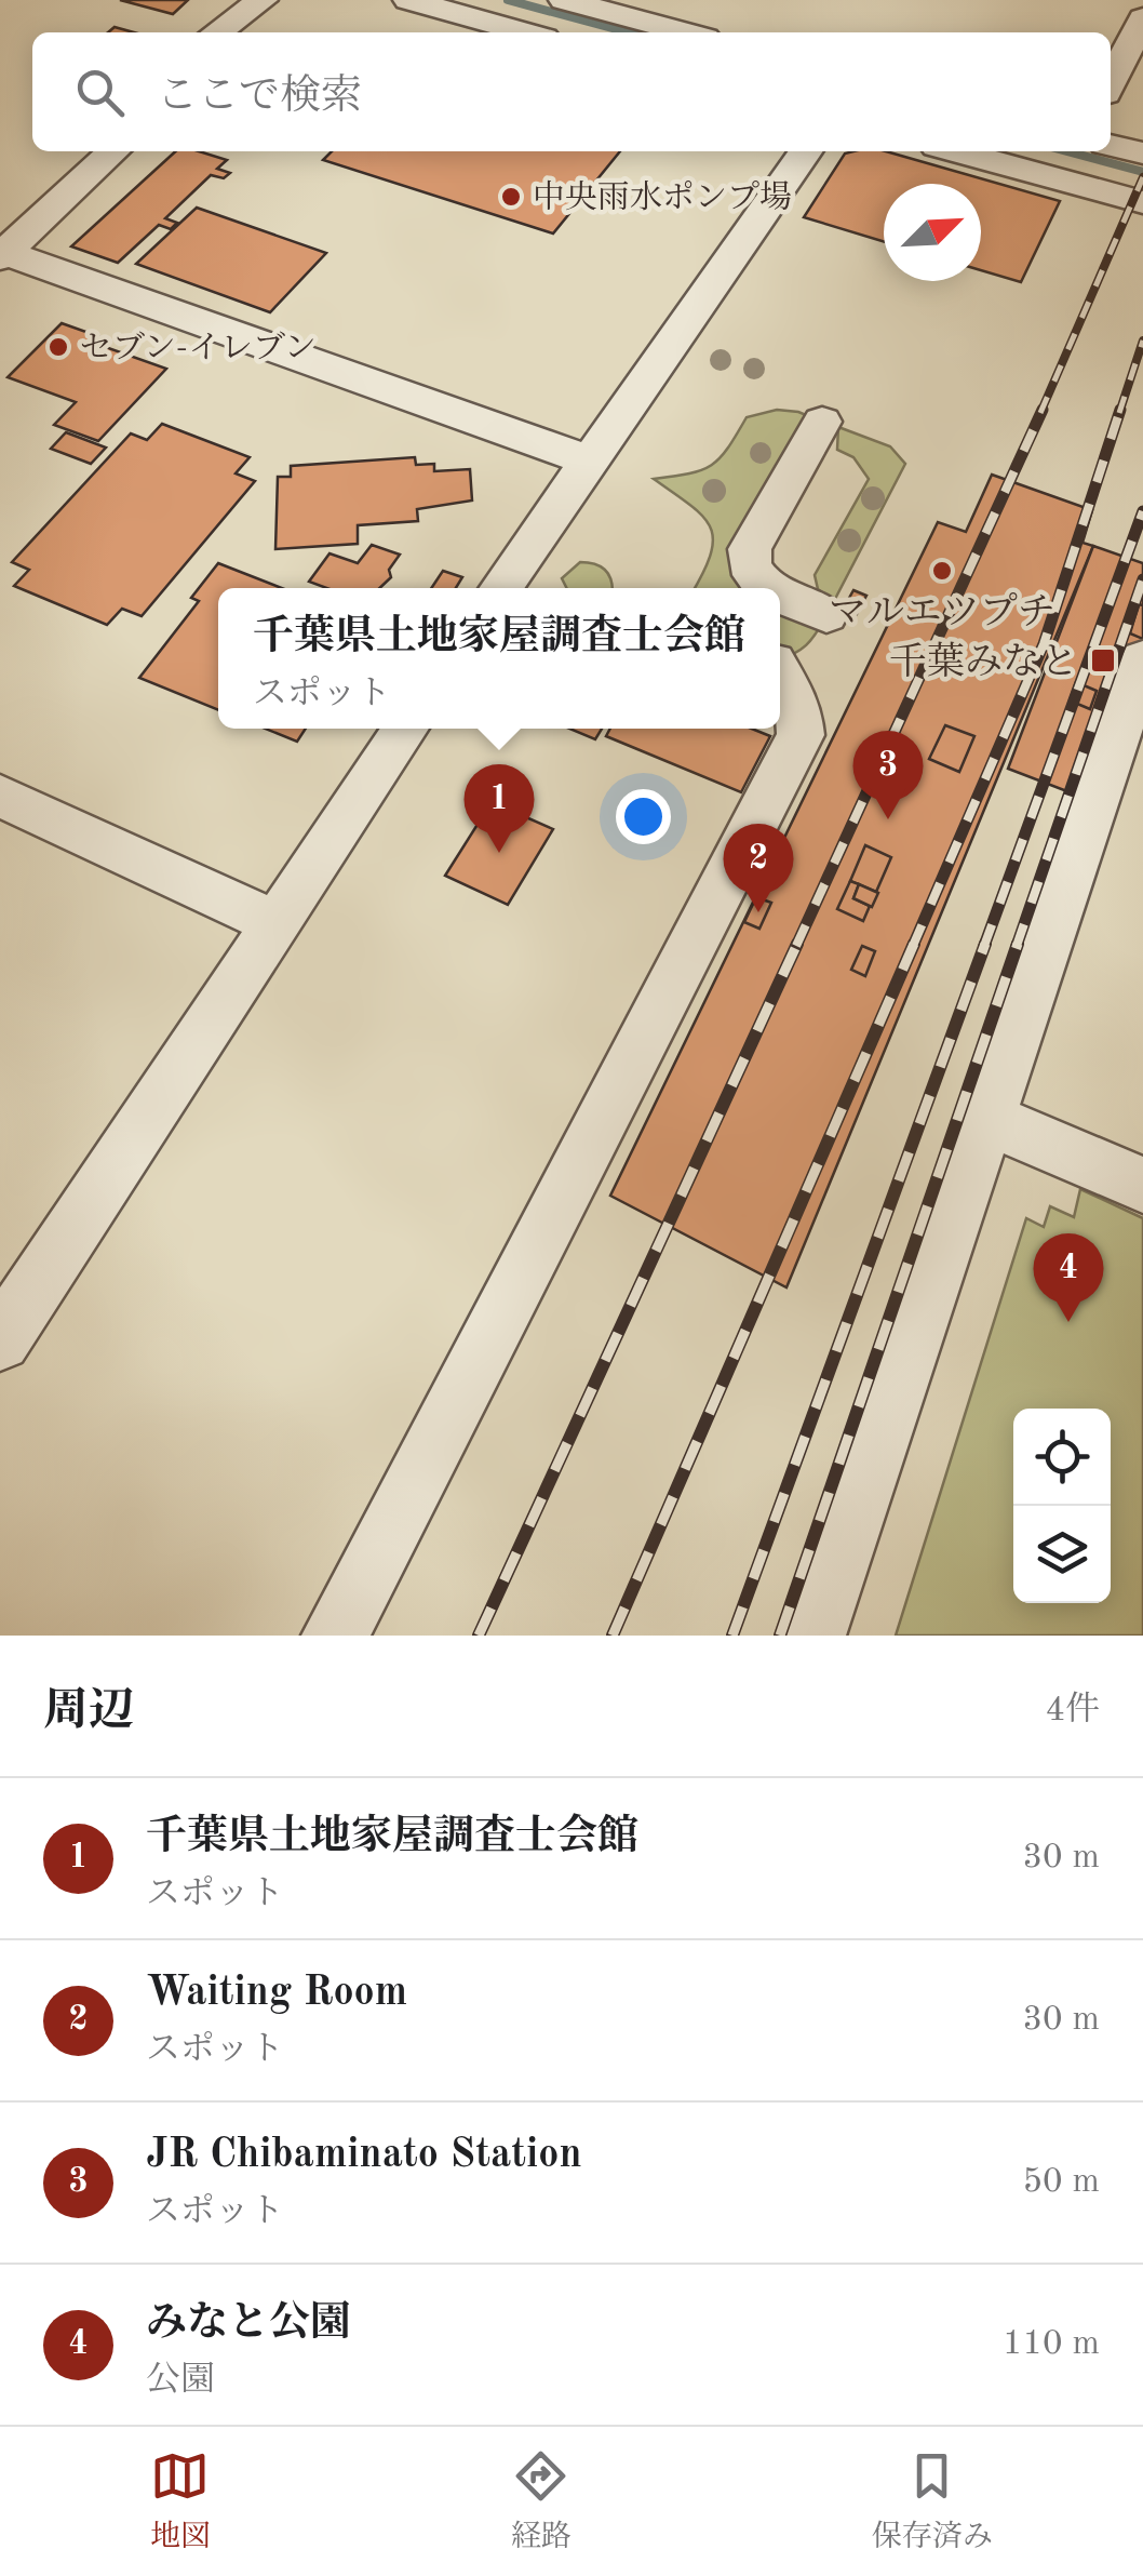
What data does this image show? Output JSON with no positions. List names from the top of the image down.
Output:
{
  "places": {
    "other": ["中央雨水ポンプ場", "セブン-イレブン", "マルエツプチ"],
    "transit": ["千葉みなと"]
  },
  "north": "top right",
  "page": {
    "search": "ここで検索",
    "popup": ["千葉県土地家屋調査士会館", "スポット"],
    "pins": [
      "3",
      "1",
      "2",
      "4"
    ],
    "heading": ["周辺", "4件"],
    "list": [
      {
        "mark": "1",
        "name": "千葉県土地家屋調査士会館",
        "note": "スポット",
        "value": "30 m"
      },
      {
        "mark": "2",
        "name": "Waiting Room",
        "note": "スポット",
        "value": "30 m"
      },
      {
        "mark": "3",
        "name": "JR Chibaminato Station",
        "note": "スポット",
        "value": "50 m"
      },
      {
        "mark": "4",
        "name": "みなと公園",
        "note": "公園",
        "value": "110 m"
      }
    ],
    "nav": ["地図", "経路", "保存済み"]
  }
}
